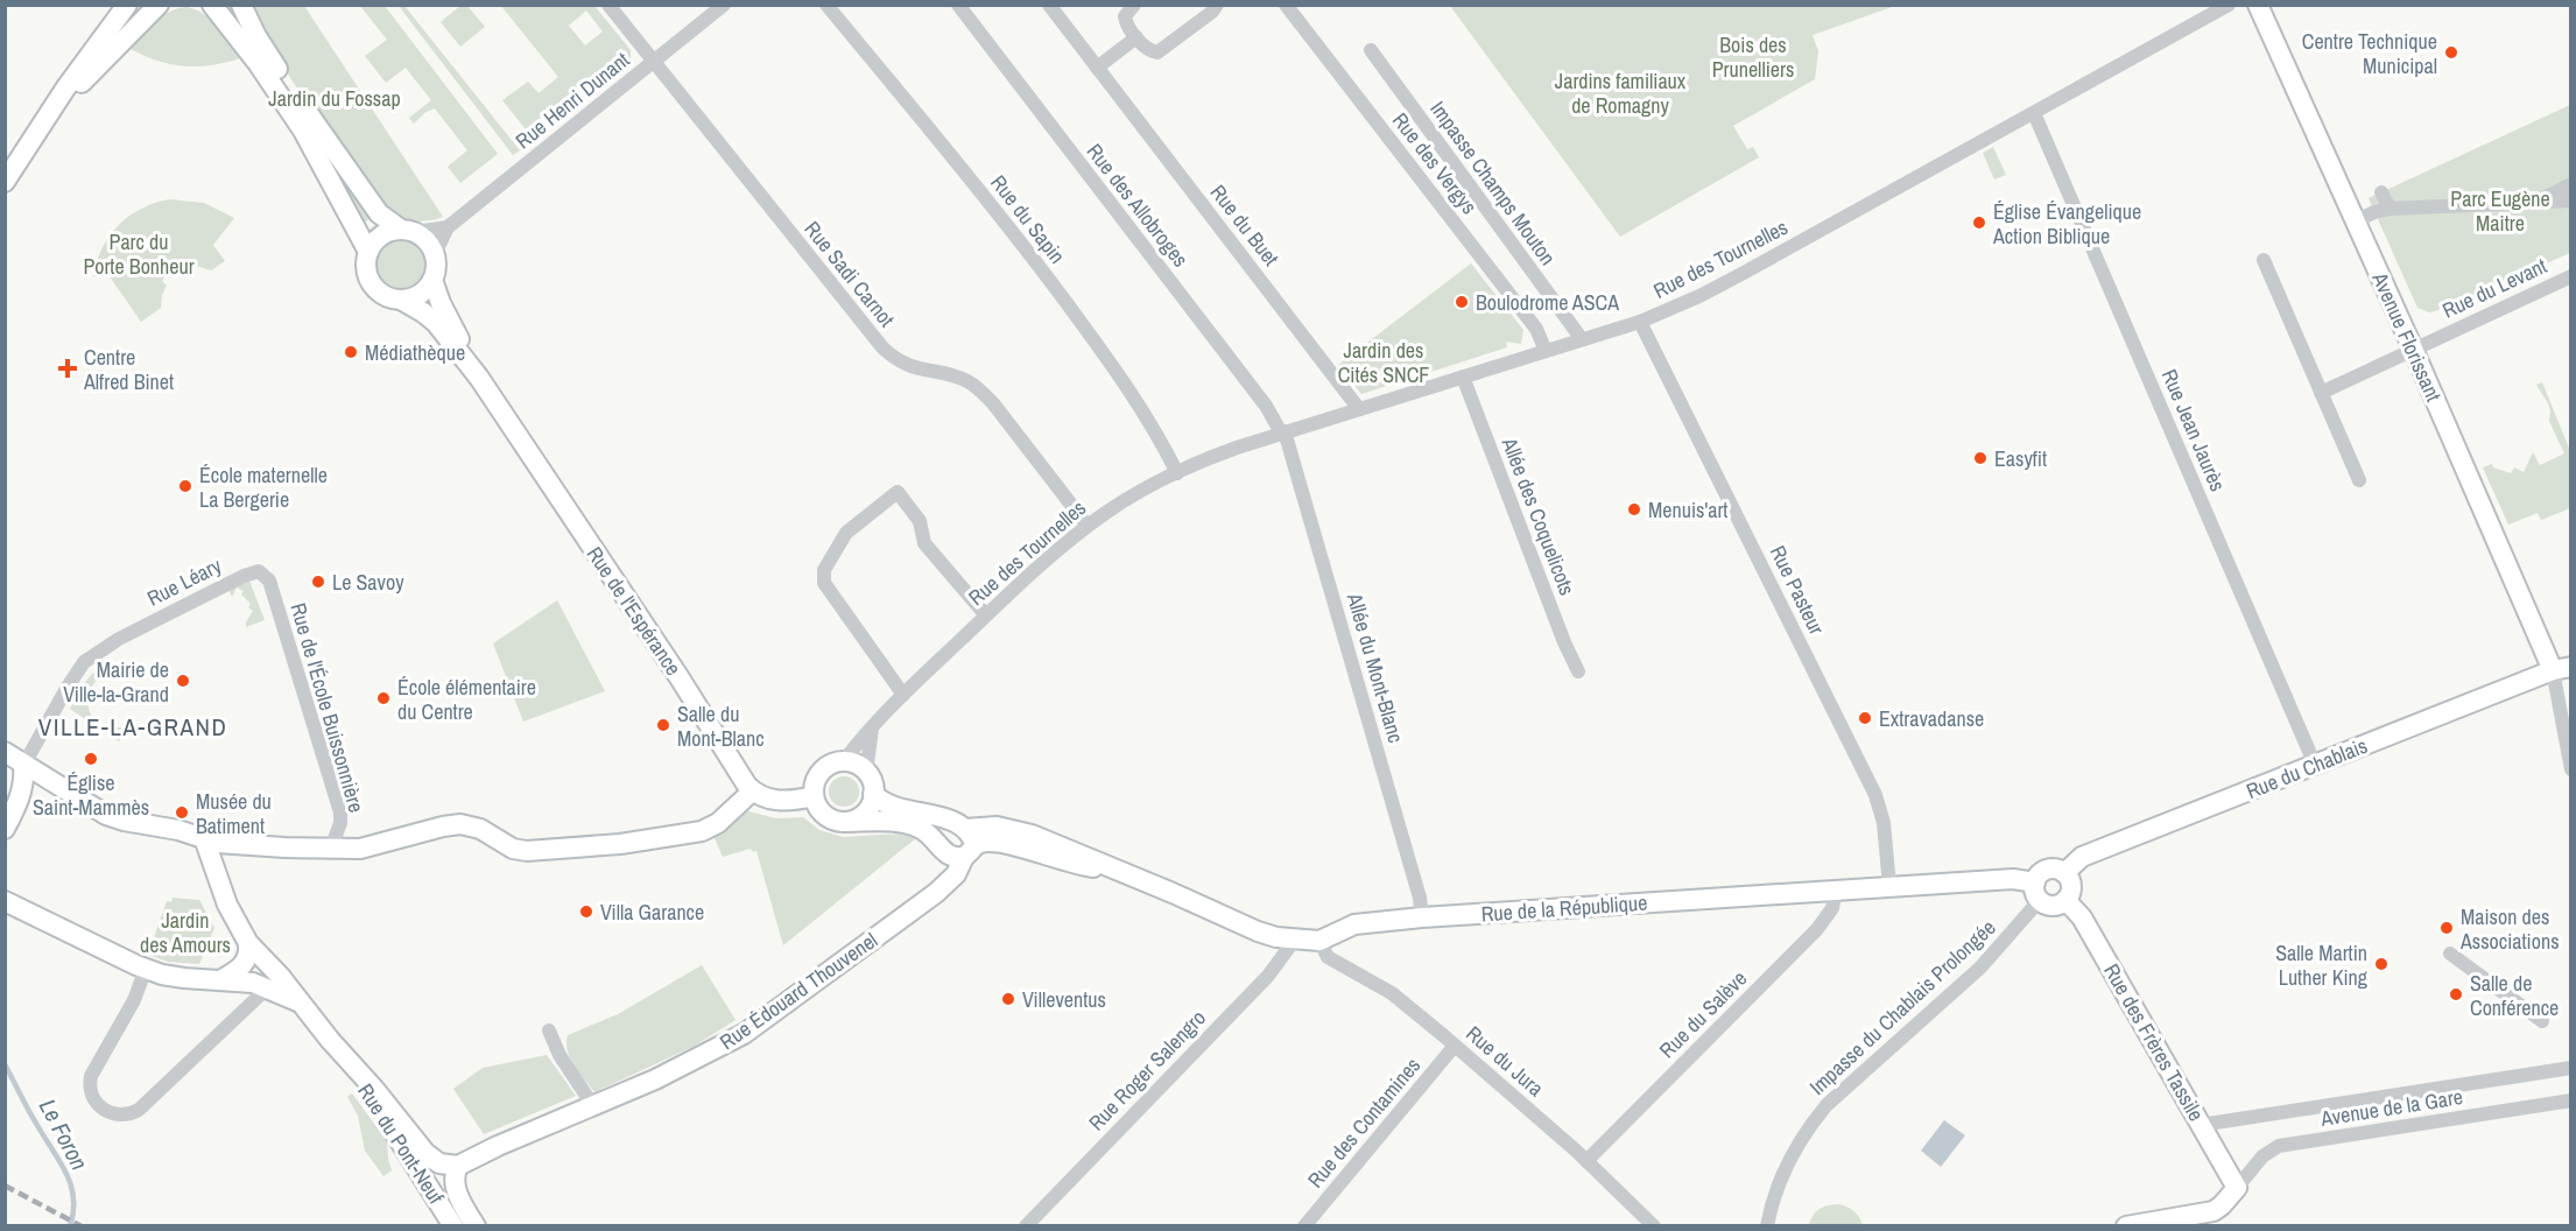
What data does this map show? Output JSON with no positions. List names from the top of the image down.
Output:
{
  "streets": {
    "street": [
      "Rue Henri Dunant",
      "Rue des Vergys",
      "Impasse Champs Mouton",
      "Rue des Allobroges",
      "Rue du Sapin",
      "Rue du Buet",
      "Rue des Tournelles",
      "Rue Sadi Carnot",
      "Rue du Levant",
      "Avenue Florissant",
      "Rue Jean Jaurès",
      "Allée des Coquelicots",
      "Rue Léary",
      "Rue Pasteur",
      "Rue de l'Espérance",
      "Allée du Mont-Blanc",
      "Rue de l'École Buissonnière",
      "Rue du Chablais",
      "Rue de la République",
      "Rue Édouard Thouvenel",
      "Impasse du Chablais Prolongée",
      "Rue du Salève",
      "Rue des Frères Tassile",
      "Rue du Jura",
      "Rue Roger Salengro",
      "Avenue de la Gare",
      "Rue des Contamines",
      "Rue du Pont-Neuf"
    ]
  },
  "crossings": [
    ["Rue Henri Dunant", "Rue Sadi Carnot"],
    ["Rue Henri Dunant", "Rue de l'Espérance"],
    ["Rue des Vergys", "Rue des Tournelles"],
    ["Impasse Champs Mouton", "Rue des Tournelles"],
    ["Rue des Allobroges", "Rue des Tournelles"],
    ["Rue des Allobroges", "Allée du Mont-Blanc"],
    ["Rue du Sapin", "Rue des Tournelles"],
    ["Rue du Buet", "Rue des Tournelles"],
    ["Rue des Tournelles", "Rue Sadi Carnot"],
    ["Rue des Tournelles", "Rue Jean Jaurès"],
    ["Rue des Tournelles", "Allée des Coquelicots"],
    ["Rue des Tournelles", "Rue Pasteur"],
    ["Rue des Tournelles", "Allée du Mont-Blanc"],
    ["Rue des Tournelles", "Rue de la République"],
    ["Rue du Levant", "Avenue Florissant"],
    ["Avenue Florissant", "Rue du Chablais"],
    ["Rue Jean Jaurès", "Rue du Chablais"],
    ["Rue Léary", "Rue de l'École Buissonnière"],
    ["Rue Pasteur", "Rue de la République"],
    ["Allée du Mont-Blanc", "Rue de la République"],
    ["Rue du Chablais", "Rue de la République"],
    ["Rue du Chablais", "Impasse du Chablais Prolongée"],
    ["Rue du Chablais", "Rue des Frères Tassile"],
    ["Rue de la République", "Rue Édouard Thouvenel"],
    ["Rue de la République", "Impasse du Chablais Prolongée"],
    ["Rue de la République", "Rue du Salève"],
    ["Rue de la République", "Rue des Frères Tassile"],
    ["Rue de la République", "Rue du Jura"],
    ["Rue de la République", "Rue Roger Salengro"],
    ["Rue Édouard Thouvenel", "Rue du Pont-Neuf"],
    ["Impasse du Chablais Prolongée", "Rue des Frères Tassile"],
    ["Rue du Salève", "Rue du Jura"],
    ["Rue des Frères Tassile", "Avenue de la Gare"],
    ["Rue du Jura", "Rue des Contamines"]
  ],
  "districts": ["VILLE-LA-GRAND"],
  "water": ["Le Foron"],
  "parks": [
    "Bois des Prunelliers",
    "Jardins familiaux de Romagny",
    "Jardin du Fossap",
    "Parc Eugène Maitre",
    "Parc du Porte Bonheur",
    "Jardin des Cités SNCF",
    "Jardin des Amours"
  ],
  "places": {
    "other": [
      "Centre Technique Municipal",
      "Église Évangelique Action Biblique",
      "Boulodrome ASCA",
      "Médiathèque",
      "Easyfit",
      "École maternelle La Bergerie",
      "Menuis'art",
      "Le Savoy",
      "Mairie de Ville-la-Grand",
      "École élémentaire du Centre",
      "Extravadanse",
      "Salle du Mont-Blanc",
      "Église Saint-Mammès",
      "Musée du Batiment",
      "Villa Garance",
      "Maison des Associations",
      "Salle Martin Luther King",
      "Salle de Conférence",
      "Villeventus"
    ],
    "health": ["Centre Alfred Binet"]
  }
}
